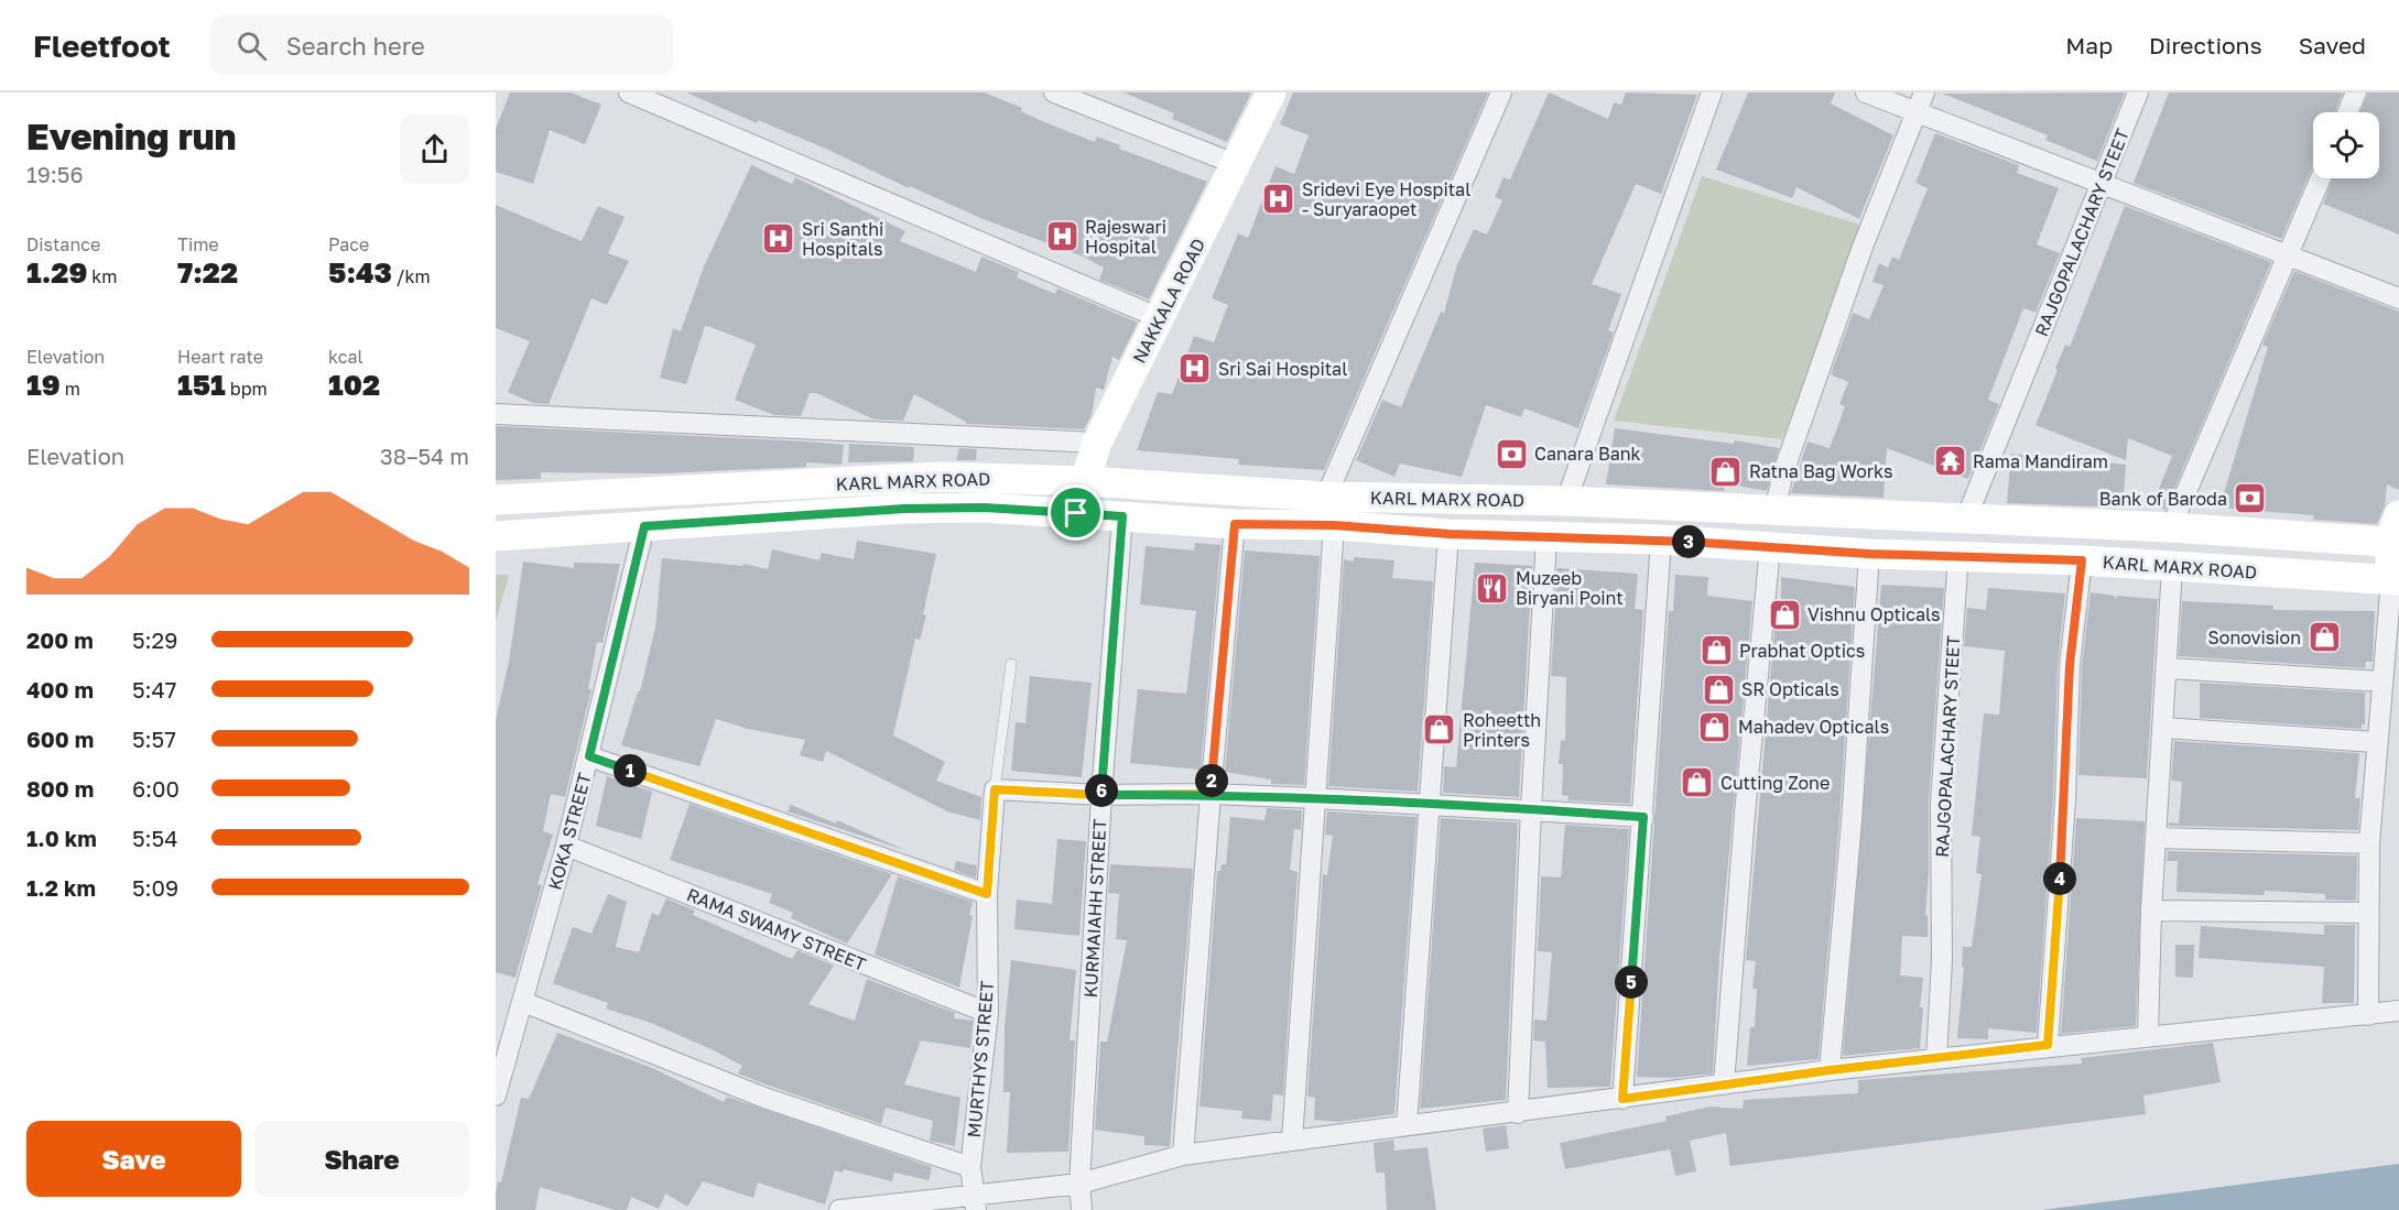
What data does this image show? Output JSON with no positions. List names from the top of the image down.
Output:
{
  "streets": {
    "main road": ["NAKKALA ROAD", "KARL MARX ROAD"],
    "street": [
      "RAJGOPALACHARY STEET",
      "KOKA STREET",
      "KURMAIAHH STREET",
      "RAMA SWAMY STREET",
      "MURTHYS STREET"
    ]
  },
  "crossings": [
    ["RAJGOPALACHARY STEET", "KARL MARX ROAD"],
    ["NAKKALA ROAD", "KARL MARX ROAD"],
    ["KARL MARX ROAD", "KOKA STREET"],
    ["KARL MARX ROAD", "KURMAIAHH STREET"],
    ["KOKA STREET", "RAMA SWAMY STREET"],
    ["RAMA SWAMY STREET", "MURTHYS STREET"]
  ],
  "places": {
    "hospital": [
      "Sridevi Eye Hospital - Suryaraopet",
      "Rajeswari Hospital",
      "Sri Santhi Hospitals",
      "Sri Sai Hospital"
    ],
    "bank": ["Canara Bank", "Bank of Baroda"],
    "temple": ["Rama Mandiram"],
    "shop": [
      "Ratna Bag Works",
      "Vishnu Opticals",
      "Sonovision",
      "Prabhat Optics",
      "SR Opticals",
      "Mahadev Opticals",
      "Roheetth Printers",
      "Cutting Zone"
    ],
    "restaurant": ["Muzeeb Biryani Point"]
  },
  "page": {
    "header": "Fleetfoot",
    "search": "Search here",
    "nav": ["Map", "Directions", "Saved"],
    "heading": ["Evening run", "19:56"],
    "stats": [
      ["Distance", "1.29 km"],
      ["Time", "7:22"],
      ["Pace", "5:43 /km"],
      ["Elevation", "19 m"],
      ["Heart rate", "151 bpm"],
      ["kcal", "102"]
    ],
    "chart": ["Elevation", "38–54 m"],
    "pins": [
      "3",
      "1",
      "2",
      "6",
      "4",
      "5"
    ],
    "list": [
      {
        "name": "200 m",
        "note": "5:29"
      },
      {
        "name": "400 m",
        "note": "5:47"
      },
      {
        "name": "600 m",
        "note": "5:57"
      },
      {
        "name": "800 m",
        "note": "6:00"
      },
      {
        "name": "1.0 km",
        "note": "5:54"
      },
      {
        "name": "1.2 km",
        "note": "5:09"
      }
    ],
    "buttons": ["Save", "Share"]
  }
}
